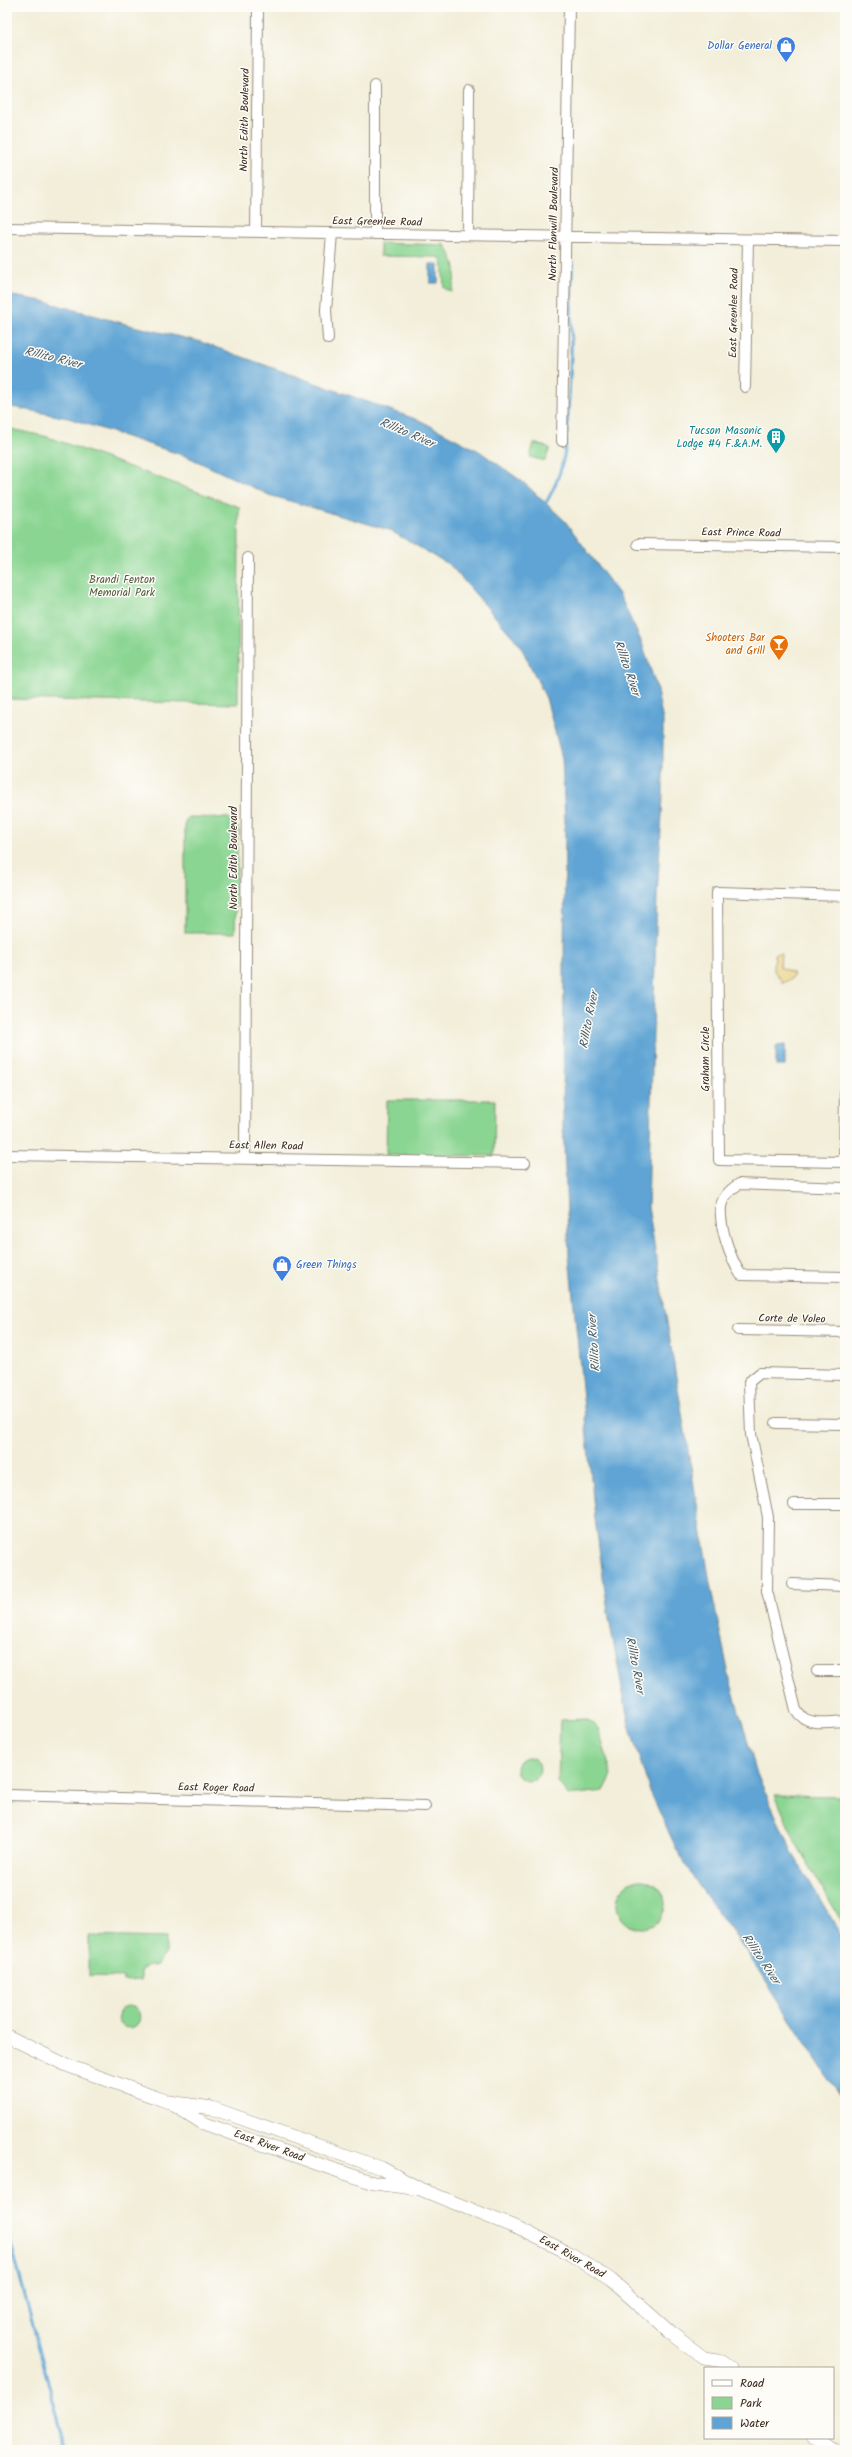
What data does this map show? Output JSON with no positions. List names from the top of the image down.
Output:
{
  "streets": {
    "main road": ["East River Road"],
    "street": [
      "North Edith Boulevard",
      "East Greenlee Road",
      "North Flanwill Boulevard",
      "East Prince Road",
      "Graham Circle",
      "East Allen Road",
      "Corte de Voleo",
      "East Roger Road"
    ]
  },
  "crossings": [
    ["North Edith Boulevard", "East Greenlee Road"],
    ["North Edith Boulevard", "East Allen Road"],
    ["East Greenlee Road", "North Flanwill Boulevard"]
  ],
  "water": ["Rillito River"],
  "parks": ["Brandi Fenton Memorial Park"],
  "places": {
    "shop": ["Dollar General", "Green Things"],
    "building": ["Tucson Masonic Lodge #4 F.&A.M."],
    "bar": ["Shooters Bar and Grill"]
  },
  "legend": ["Road", "Park", "Water"]
}
